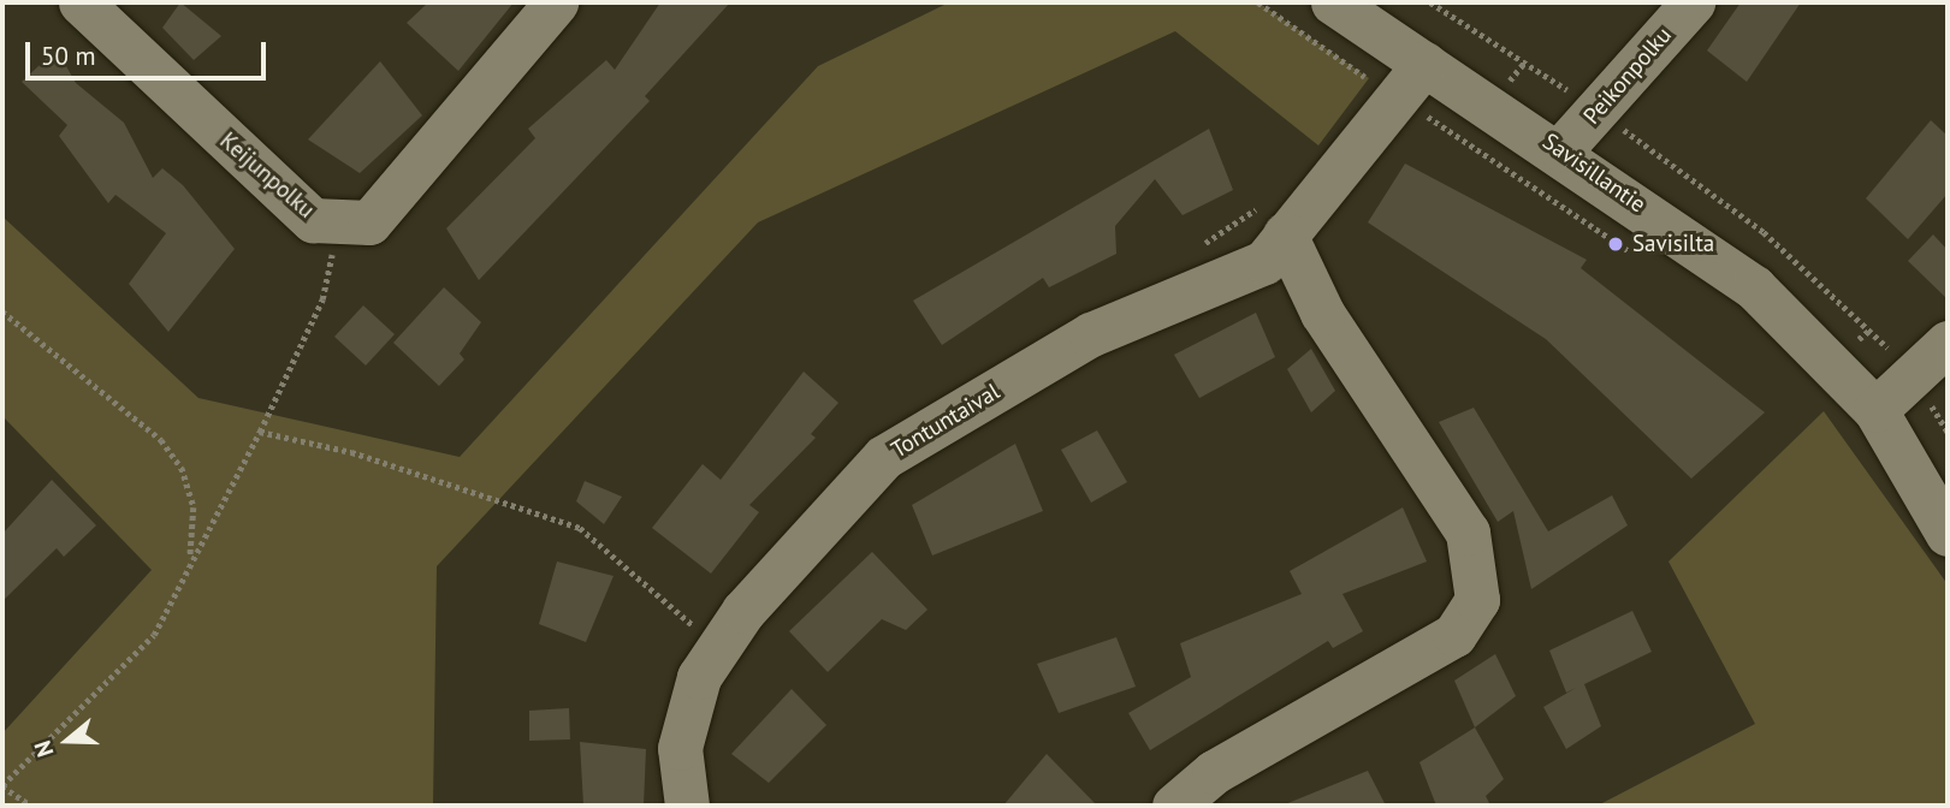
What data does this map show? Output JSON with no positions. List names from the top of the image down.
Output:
{
  "streets": {
    "street": [
      "Peikonpolku",
      "Savisillantie",
      "Keijunpolku",
      "Tontuntaival"
    ]
  },
  "crossings": [
    ["Peikonpolku", "Savisillantie"],
    ["Savisillantie", "Tontuntaival"]
  ],
  "places": ["Savisilta"],
  "scale_bar": "50 m",
  "north": "left"
}
